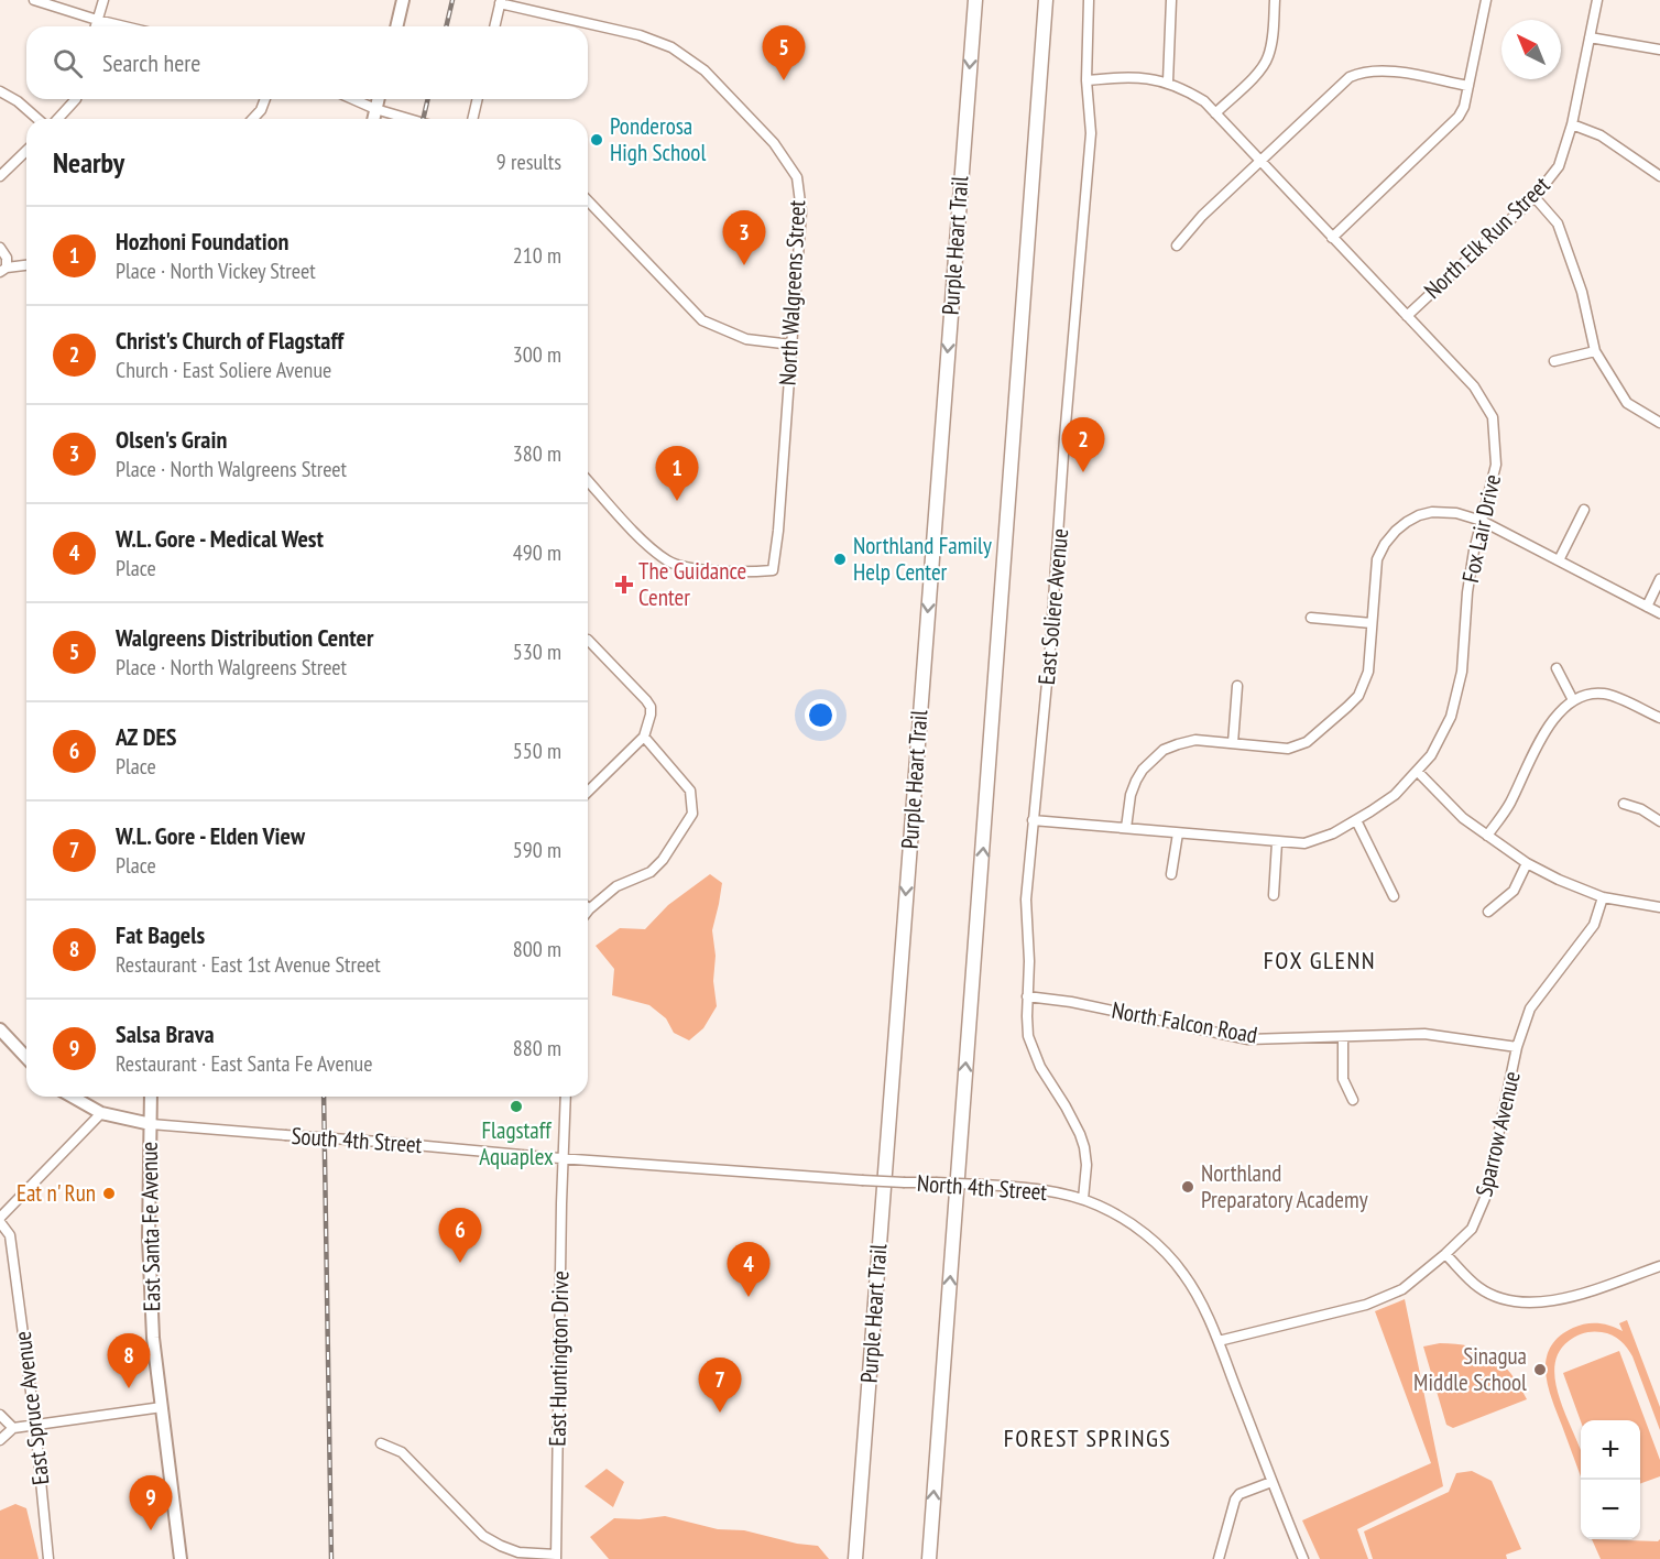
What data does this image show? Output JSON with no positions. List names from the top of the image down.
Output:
{
  "streets": {
    "highway": ["Purple Heart Trail"],
    "main road": ["East Santa Fe Avenue"],
    "street": [
      "North Elk Run Street",
      "North Walgreens Street",
      "Fox Lair Drive",
      "East Soliere Avenue",
      "North Falcon Road",
      "Sparrow Avenue",
      "South 4th Street",
      "North 4th Street",
      "East Huntington Drive",
      "East Spruce Avenue"
    ]
  },
  "crossings": [
    ["North Elk Run Street", "Fox Lair Drive"],
    ["Fox Lair Drive", "East Soliere Avenue"],
    ["East Soliere Avenue", "North Falcon Road"],
    ["East Soliere Avenue", "North 4th Street"],
    ["North Falcon Road", "Sparrow Avenue"],
    ["Sparrow Avenue", "North 4th Street"],
    ["South 4th Street", "North 4th Street"],
    ["South 4th Street", "East Santa Fe Avenue"],
    ["South 4th Street", "East Huntington Drive"],
    ["North 4th Street", "East Huntington Drive"]
  ],
  "districts": ["FOX GLENN", "FOREST SPRINGS"],
  "places": {
    "other": [
      "Ponderosa High School",
      "Northland Family Help Center",
      "Flagstaff Aquaplex",
      "Northland Preparatory Academy",
      "Eat n' Run",
      "Sinagua Middle School"
    ],
    "health": ["The Guidance Center"]
  },
  "north": "top left",
  "page": {
    "pins": [
      "5",
      "3",
      "2",
      "1",
      "6",
      "4",
      "8",
      "7",
      "9"
    ],
    "search": "Search here",
    "heading": ["Nearby", "9 results"],
    "list": [
      {
        "mark": "1",
        "name": "Hozhoni Foundation",
        "note": "Place · North Vickey Street",
        "value": "210 m"
      },
      {
        "mark": "2",
        "name": "Christ's Church of Flagstaff",
        "note": "Church · East Soliere Avenue",
        "value": "300 m"
      },
      {
        "mark": "3",
        "name": "Olsen's Grain",
        "note": "Place · North Walgreens Street",
        "value": "380 m"
      },
      {
        "mark": "4",
        "name": "W.L. Gore - Medical West",
        "note": "Place",
        "value": "490 m"
      },
      {
        "mark": "5",
        "name": "Walgreens Distribution Center",
        "note": "Place · North Walgreens Street",
        "value": "530 m"
      },
      {
        "mark": "6",
        "name": "AZ DES",
        "note": "Place",
        "value": "550 m"
      },
      {
        "mark": "7",
        "name": "W.L. Gore - Elden View",
        "note": "Place",
        "value": "590 m"
      },
      {
        "mark": "8",
        "name": "Fat Bagels",
        "note": "Restaurant · East 1st Avenue Street",
        "value": "800 m"
      },
      {
        "mark": "9",
        "name": "Salsa Brava",
        "note": "Restaurant · East Santa Fe Avenue",
        "value": "880 m"
      }
    ],
    "map_buttons": ["+", "−"]
  }
}
